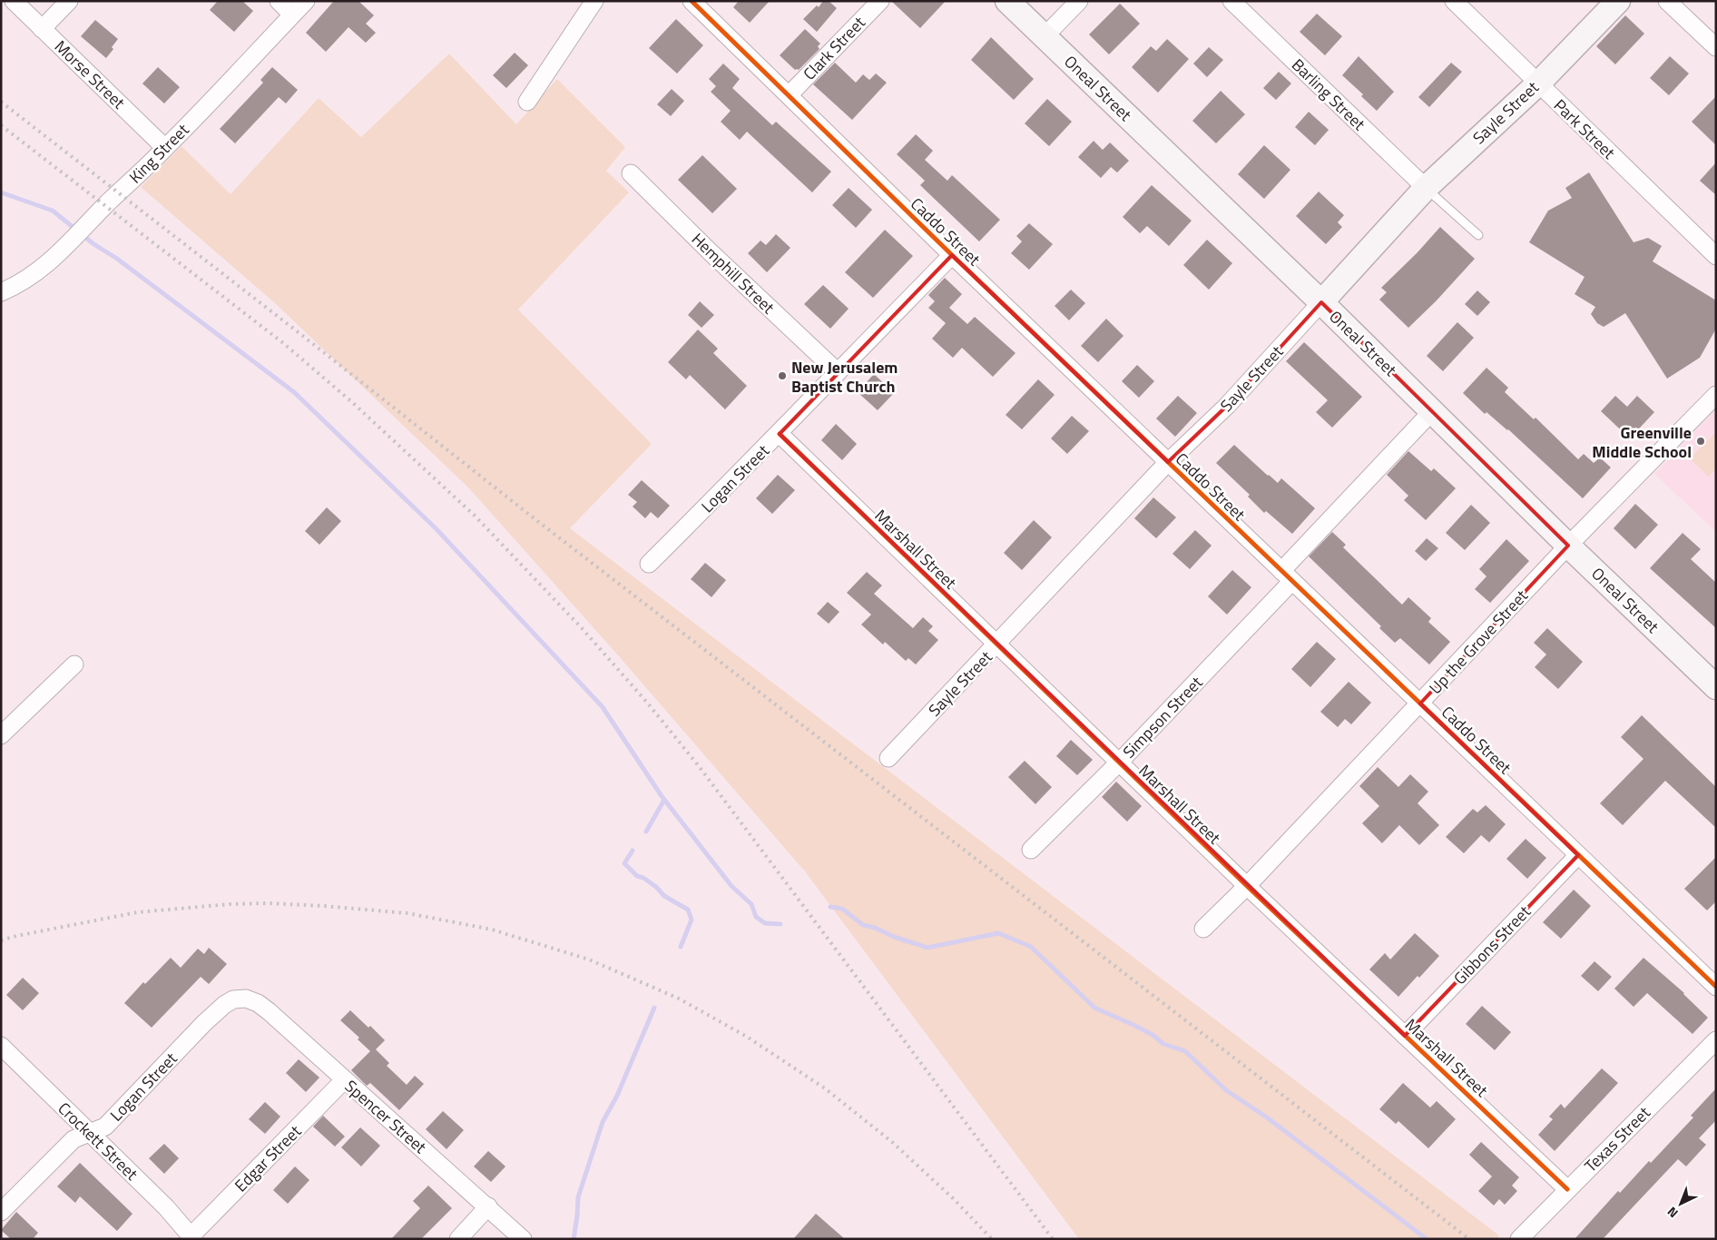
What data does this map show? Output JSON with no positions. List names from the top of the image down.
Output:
{
  "streets": {
    "street": [
      "Clark Street",
      "Morse Street",
      "Oneal Street",
      "Barling Street",
      "Sayle Street",
      "Park Street",
      "King Street",
      "Caddo Street",
      "Hemphill Street",
      "Logan Street",
      "Marshall Street",
      "Up the Grove Street",
      "Simpson Street",
      "Gibbons Street",
      "Spencer Street",
      "Texas Street",
      "Crockett Street",
      "Edgar Street"
    ]
  },
  "crossings": [
    ["Clark Street", "Caddo Street"],
    ["Morse Street", "King Street"],
    ["Oneal Street", "Sayle Street"],
    ["Oneal Street", "Up the Grove Street"],
    ["Oneal Street", "Simpson Street"],
    ["Barling Street", "Sayle Street"],
    ["Sayle Street", "Park Street"],
    ["Sayle Street", "Caddo Street"],
    ["Sayle Street", "Marshall Street"],
    ["Caddo Street", "Logan Street"],
    ["Caddo Street", "Up the Grove Street"],
    ["Caddo Street", "Simpson Street"],
    ["Caddo Street", "Gibbons Street"],
    ["Hemphill Street", "Logan Street"],
    ["Logan Street", "Marshall Street"],
    ["Logan Street", "Spencer Street"],
    ["Logan Street", "Crockett Street"],
    ["Marshall Street", "Up the Grove Street"],
    ["Marshall Street", "Simpson Street"],
    ["Marshall Street", "Gibbons Street"],
    ["Marshall Street", "Texas Street"],
    ["Spencer Street", "Edgar Street"],
    ["Crockett Street", "Edgar Street"]
  ],
  "places": ["New Jerusalem Baptist Church", "Greenville Middle School"],
  "north": "bottom left"
}
